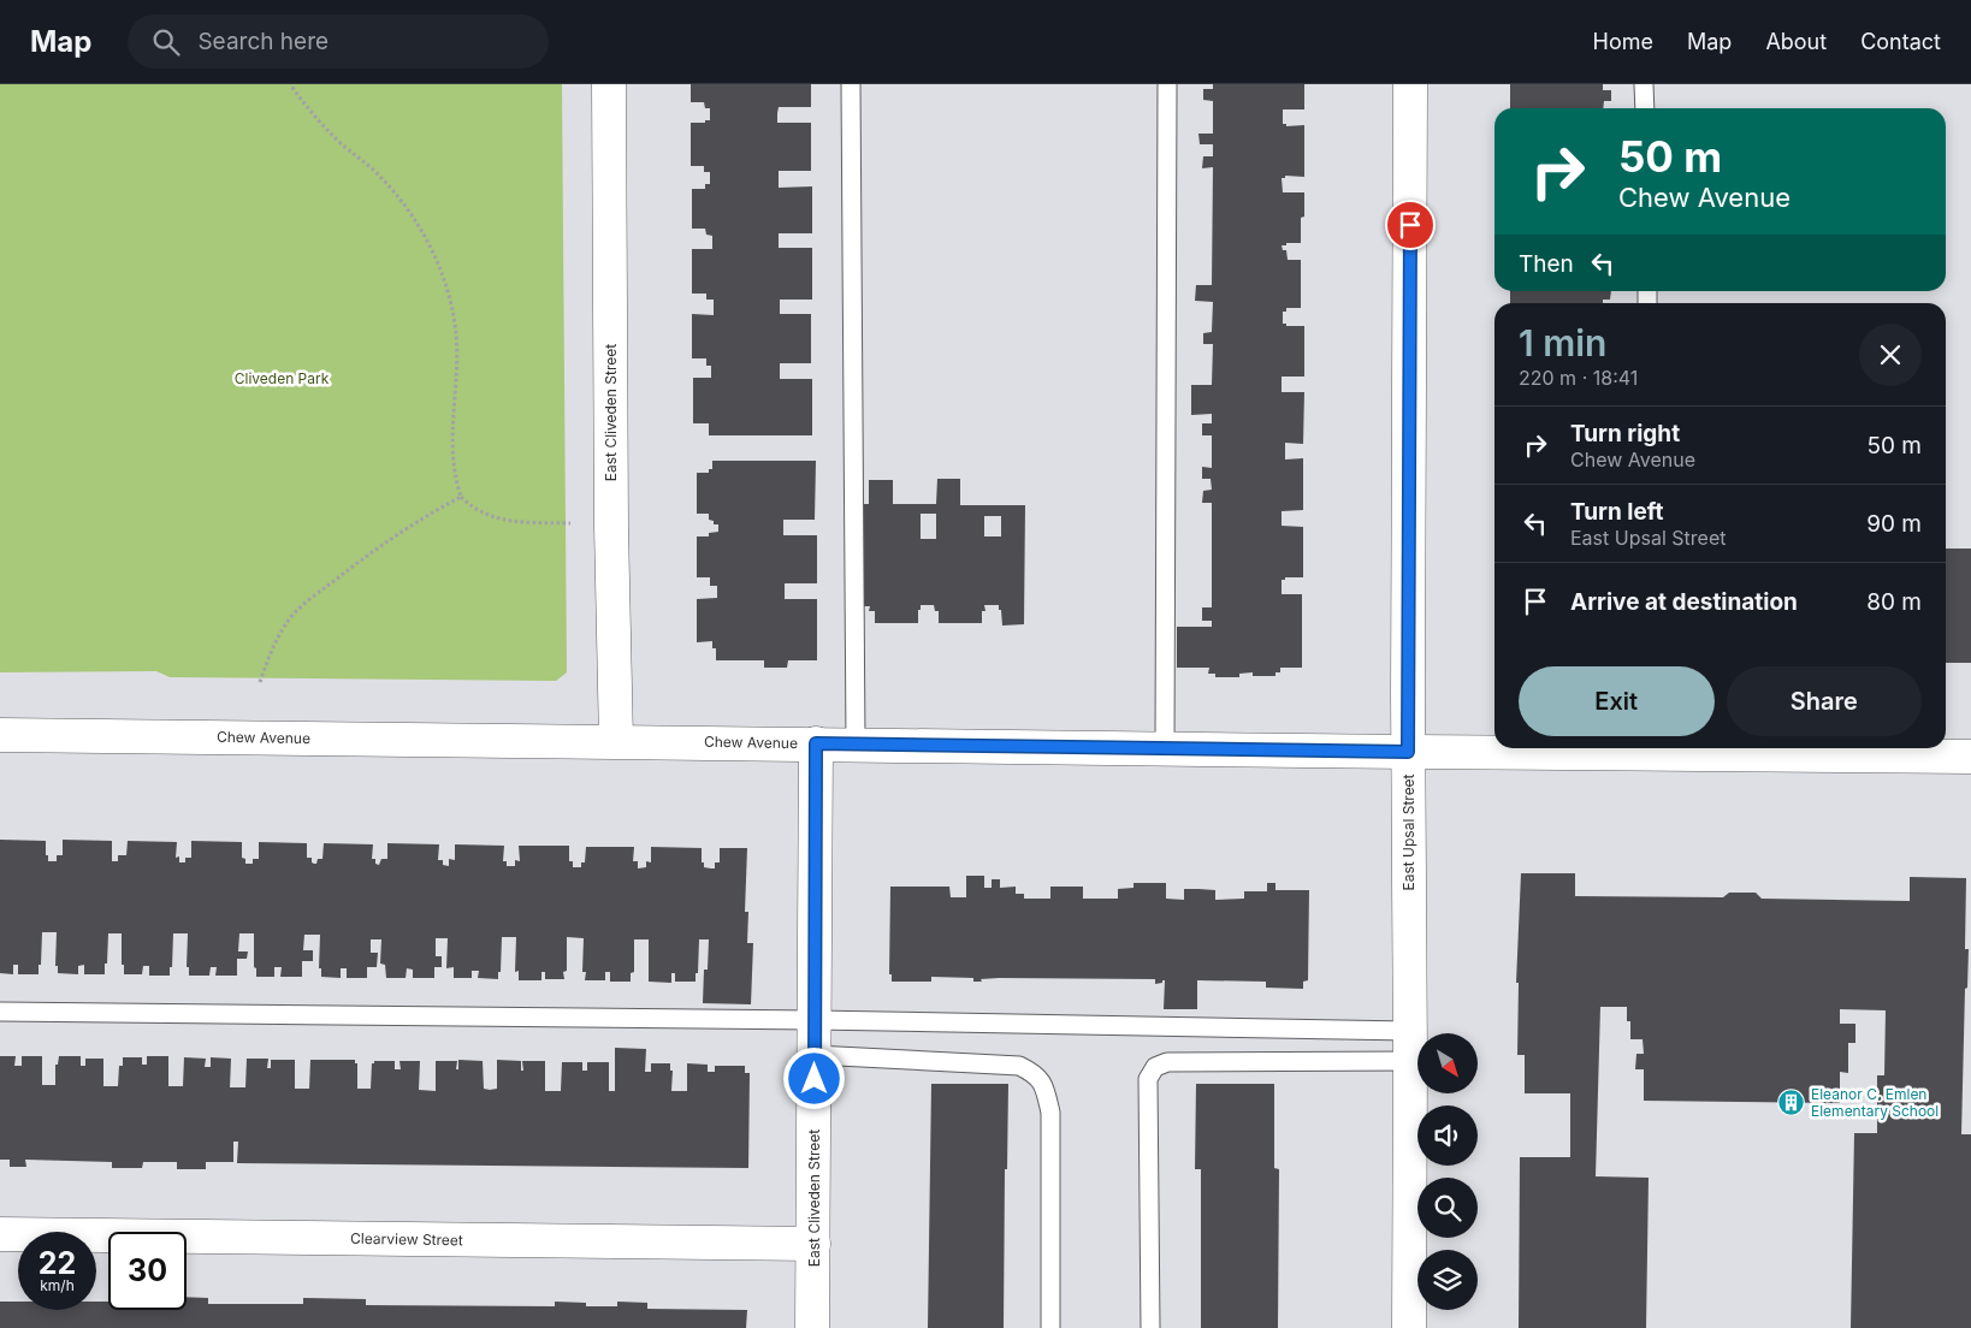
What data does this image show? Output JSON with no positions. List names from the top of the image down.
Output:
{
  "streets": {
    "street": [
      "East Cliveden Street",
      "Chew Avenue",
      "East Upsal Street",
      "Clearview Street"
    ]
  },
  "crossings": [
    ["East Cliveden Street", "Chew Avenue"],
    ["East Cliveden Street", "Clearview Street"],
    ["Chew Avenue", "East Upsal Street"]
  ],
  "parks": ["Cliveden Park"],
  "places": {
    "building": ["Eleanor C. Emlen Elementary School"]
  },
  "north": "bottom right",
  "page": {
    "header": "Map",
    "search": "Search here",
    "nav": [
      "Home",
      "Map",
      "About",
      "Contact"
    ],
    "turn": ["50 m", "Chew Avenue"],
    "then": "Then",
    "heading": ["1 min", "220 m · 18:41"],
    "list": [
      {
        "name": "Turn right",
        "note": "Chew Avenue",
        "value": "50 m"
      },
      {
        "name": "Turn left",
        "note": "East Upsal Street",
        "value": "90 m"
      },
      {
        "name": "Arrive at destination",
        "value": "80 m"
      }
    ],
    "buttons": ["Exit", "Share"],
    "speed": "22 km/h",
    "limit": "30"
  }
}
